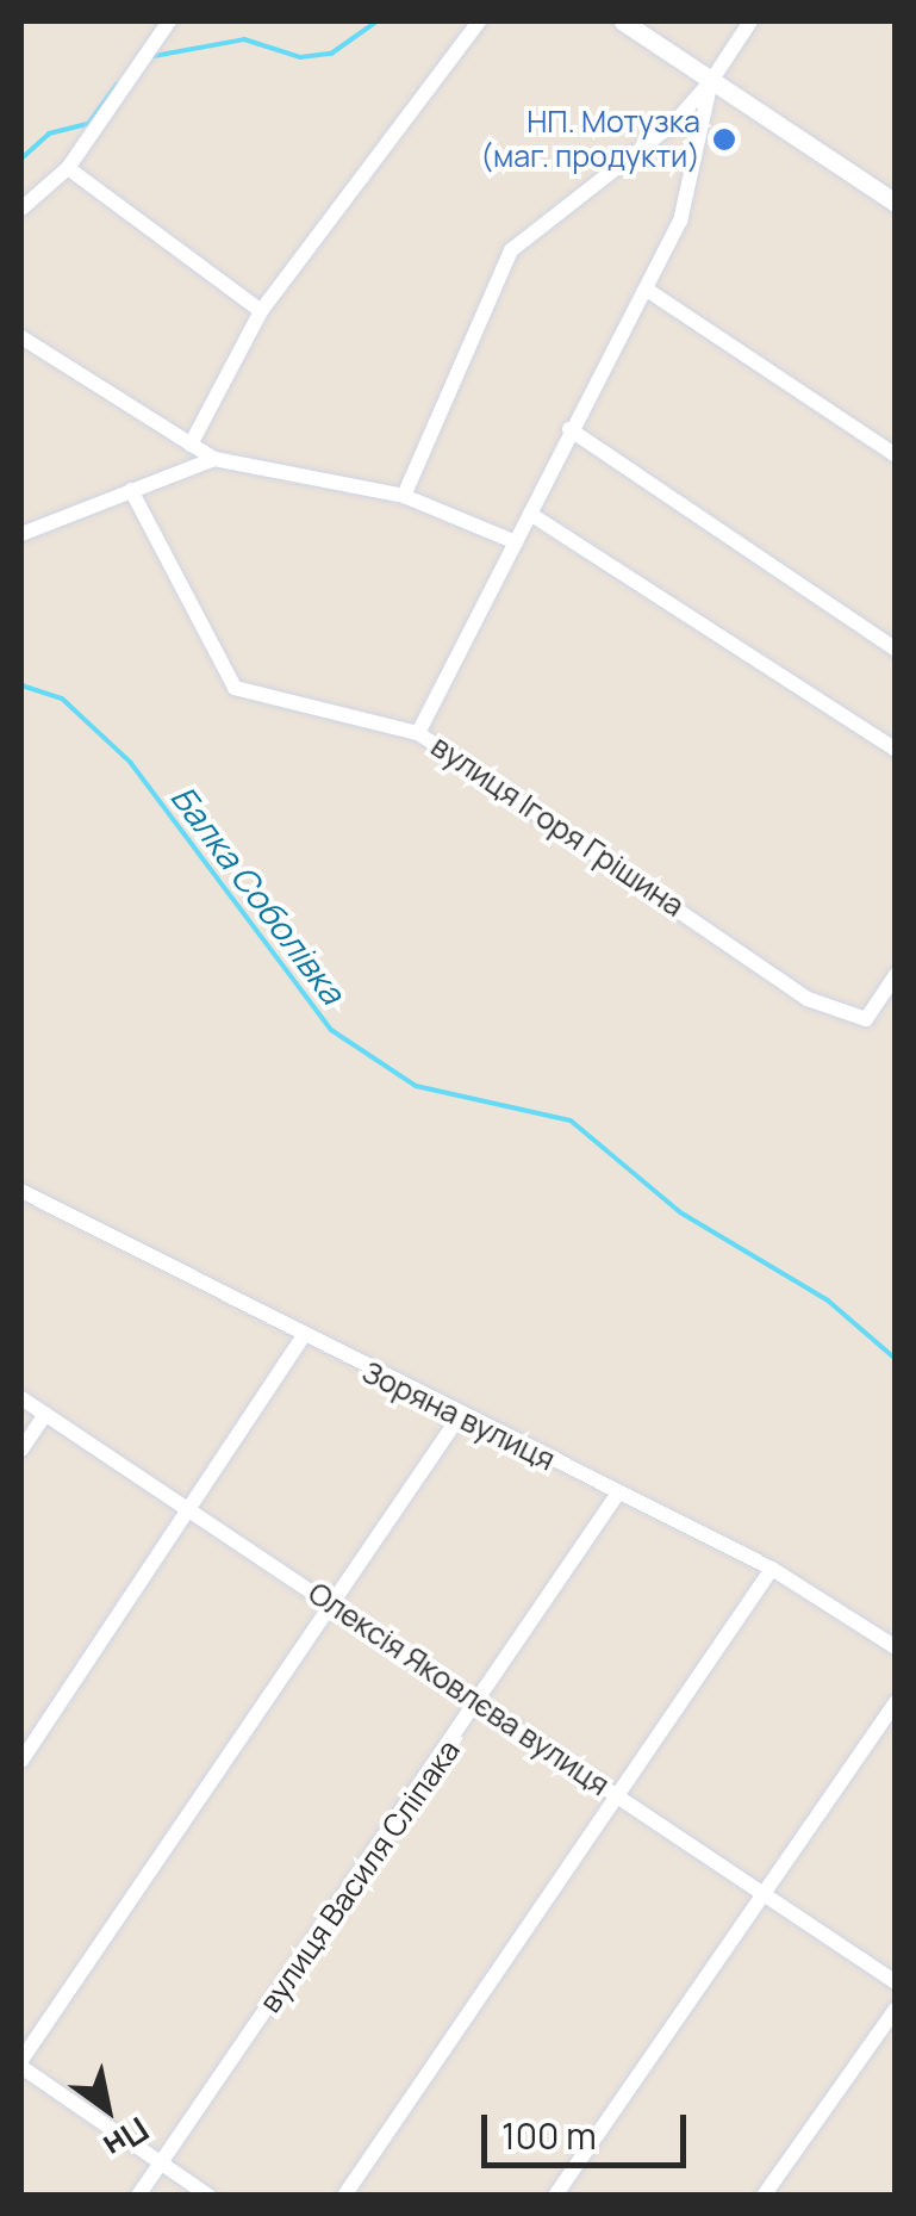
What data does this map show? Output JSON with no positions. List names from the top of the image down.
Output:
{
  "streets": {
    "street": [
      "вулиця Ігоря Грішина",
      "Зоряна вулиця",
      "Олексія Яковлєва вулиця",
      "вулиця Василя Сліпака"
    ]
  },
  "crossings": [
    ["Зоряна вулиця", "вулиця Василя Сліпака"],
    ["Олексія Яковлєва вулиця", "вулиця Василя Сліпака"]
  ],
  "water": ["Балка Соболівка"],
  "places": ["НП. Мотузка (маг. продукти)"],
  "scale_bar": "100 m",
  "north": "bottom right"
}
